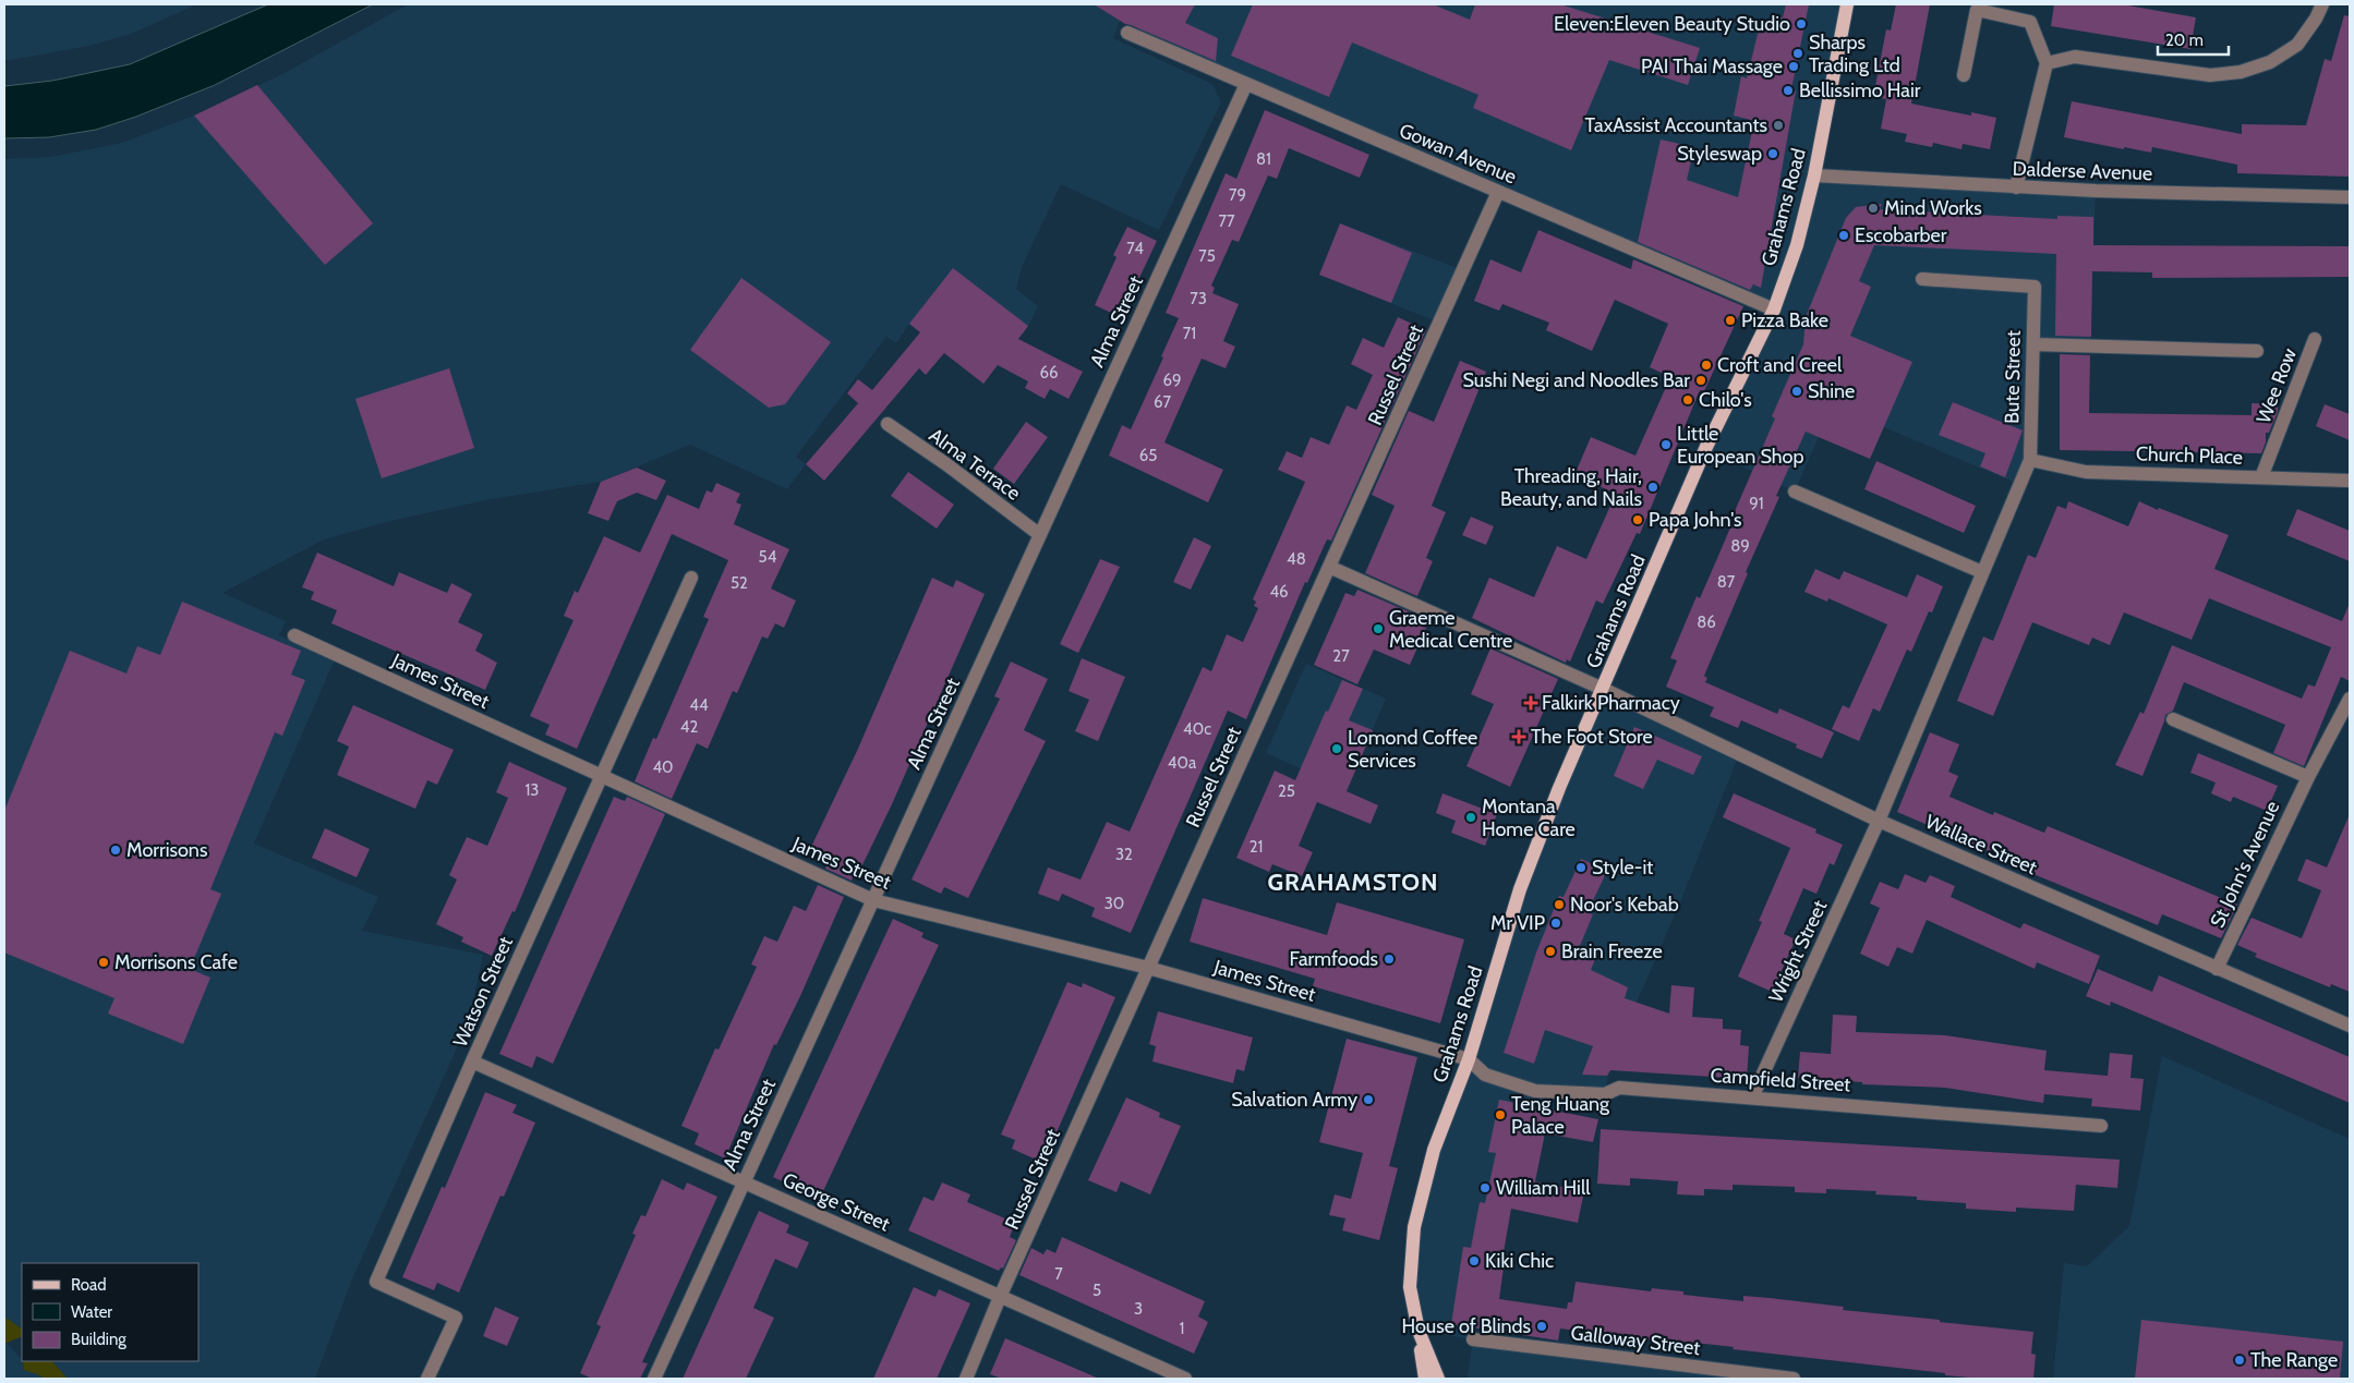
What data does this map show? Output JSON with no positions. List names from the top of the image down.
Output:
{
  "streets": {
    "main road": ["Grahams Road"],
    "street": [
      "Gowan Avenue",
      "Dalderse Avenue",
      "Alma Street",
      "Russel Street",
      "Bute Street",
      "Wee Row",
      "Church Place",
      "Alma Terrace",
      "James Street",
      "Wallace Street",
      "St John's Avenue",
      "Wright Street",
      "Watson Street",
      "Campfield Street",
      "George Street",
      "Galloway Street"
    ]
  },
  "crossings": [
    ["Gowan Avenue", "Grahams Road"],
    ["Gowan Avenue", "Alma Street"],
    ["Gowan Avenue", "Russel Street"],
    ["Dalderse Avenue", "Grahams Road"],
    ["Grahams Road", "James Street"],
    ["Grahams Road", "Wallace Street"],
    ["Grahams Road", "Campfield Street"],
    ["Alma Street", "Alma Terrace"],
    ["Alma Street", "James Street"],
    ["Alma Street", "George Street"],
    ["Russel Street", "James Street"],
    ["Russel Street", "Wallace Street"],
    ["Russel Street", "George Street"],
    ["Bute Street", "Church Place"],
    ["Bute Street", "Wallace Street"],
    ["Bute Street", "Wright Street"],
    ["Wee Row", "Church Place"],
    ["James Street", "Watson Street"],
    ["James Street", "Campfield Street"],
    ["Wallace Street", "St John's Avenue"],
    ["Wallace Street", "Wright Street"],
    ["Wright Street", "Campfield Street"],
    ["Watson Street", "George Street"]
  ],
  "districts": ["GRAHAMSTON"],
  "places": {
    "other": [
      "Eleven:Eleven Beauty Studio",
      "Sharps Trading Ltd",
      "PAI Thai Massage",
      "Bellissimo Hair",
      "TaxAssist Accountants",
      "Styleswap",
      "Mind Works",
      "Escobarber",
      "Pizza Bake",
      "Croft and Creel",
      "Sushi Negi and Noodles Bar",
      "Shine",
      "Chilo's",
      "Little European Shop",
      "Threading, Hair, Beauty, and Nails",
      "Papa John's",
      "Graeme Medical Centre",
      "Lomond Coffee Services",
      "Montana Home Care",
      "Morrisons",
      "Style-it",
      "Noor's Kebab",
      "Mr VIP",
      "Brain Freeze",
      "Farmfoods",
      "Morrisons Cafe",
      "Salvation Army",
      "Teng Huang Palace",
      "William Hill",
      "Kiki Chic",
      "House of Blinds",
      "The Range"
    ],
    "health": ["Falkirk Pharmacy", "The Foot Store"]
  },
  "house_numbers": [
    "81",
    "79",
    "77",
    "74",
    "75",
    "73",
    "71",
    "66",
    "69",
    "67",
    "65",
    "91",
    "89",
    "54",
    "48",
    "87",
    "52",
    "46",
    "86",
    "27",
    "44",
    "42",
    "40c",
    "40a",
    "40",
    "13",
    "25",
    "21",
    "32",
    "30",
    "7",
    "5",
    "3",
    "1"
  ],
  "legend": ["Road", "Water", "Building"],
  "scale_bar": "20 m"
}
